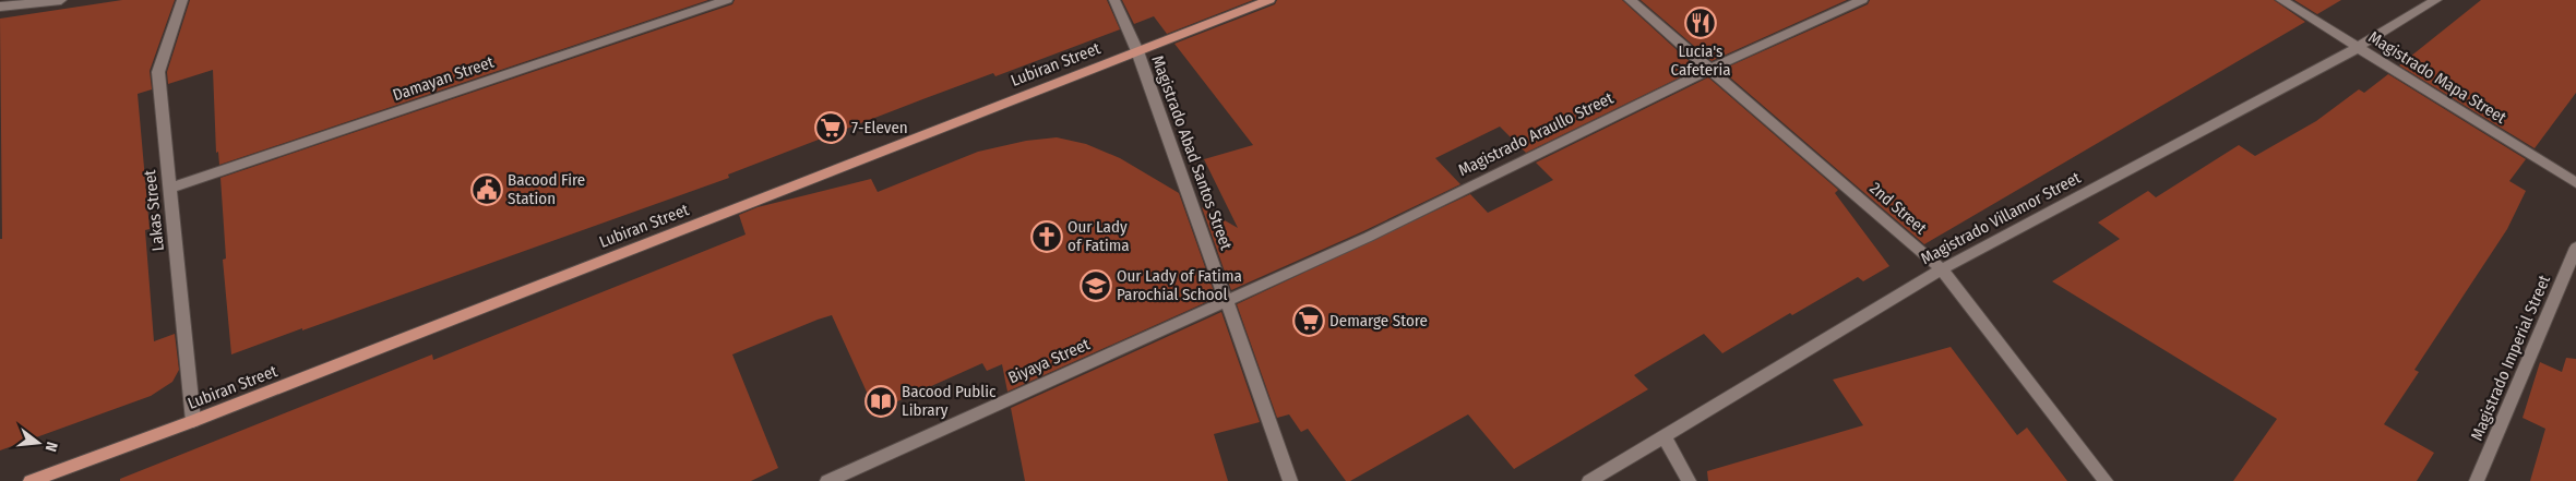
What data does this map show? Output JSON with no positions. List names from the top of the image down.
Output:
{
  "streets": {
    "main road": ["Lubiran Street"],
    "street": [
      "Magistrado Mapa Street",
      "Damayan Street",
      "Magistrado Araullo Street",
      "Magistrado Abad Santos Street",
      "2nd Street",
      "Lakas Street",
      "Magistrado Villamor Street",
      "Magistrado Imperial Street",
      "Biyaya Street"
    ]
  },
  "crossings": [
    ["Lubiran Street", "Magistrado Abad Santos Street"],
    ["Lubiran Street", "Lakas Street"],
    ["Magistrado Mapa Street", "Magistrado Villamor Street"],
    ["Damayan Street", "Lakas Street"],
    ["Magistrado Araullo Street", "Magistrado Abad Santos Street"],
    ["Magistrado Araullo Street", "2nd Street"],
    ["Magistrado Araullo Street", "Biyaya Street"],
    ["Magistrado Abad Santos Street", "Biyaya Street"],
    ["2nd Street", "Magistrado Villamor Street"]
  ],
  "places": {
    "restaurant": ["Lucia's Cafeteria"],
    "supermarket": ["7-Eleven", "Demarge Store"],
    "public building": ["Bacood Fire Station"],
    "church": ["Our Lady of Fatima"],
    "school or university": ["Our Lady of Fatima Parochial School"],
    "library": ["Bacood Public Library"]
  },
  "north": "right"
}
